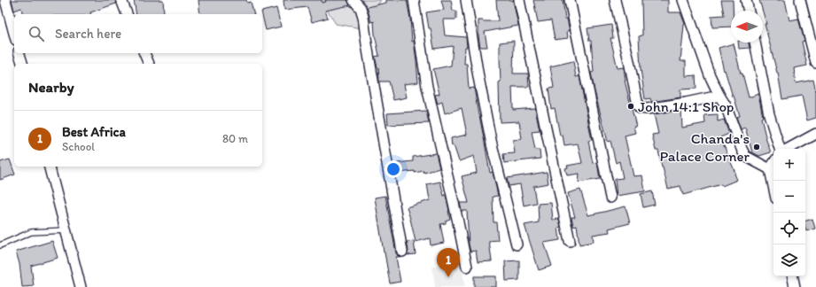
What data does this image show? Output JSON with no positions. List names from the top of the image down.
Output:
{
  "places": ["John 14:1 Shop", "Chanda's Palace Corner"],
  "north": "left",
  "page": {
    "search": "Search here",
    "heading": "Nearby",
    "list": [
      {
        "mark": "1",
        "name": "Best Africa",
        "note": "School",
        "value": "80 m"
      }
    ],
    "map_buttons": ["+", "−"],
    "pins": "1"
  }
}
